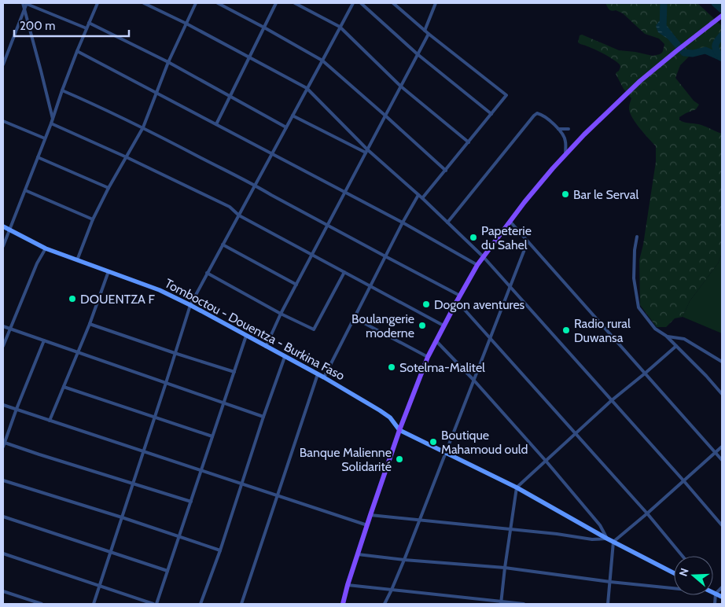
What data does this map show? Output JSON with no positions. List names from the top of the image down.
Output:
{
  "streets": {
    "main road": ["Tomboctou - Douentza - Burkina Faso"]
  },
  "places": [
    "Bar le Serval",
    "Papeterie du Sahel",
    "DOUENTZA F",
    "Dogon aventures",
    "Boulangerie moderne",
    "Radio rural Duwansa",
    "Sotelma-Malitel",
    "Boutique Mahamoud ould",
    "Banque Malienne Solidarité"
  ],
  "scale_bar": "200 m",
  "north": "left"
}
